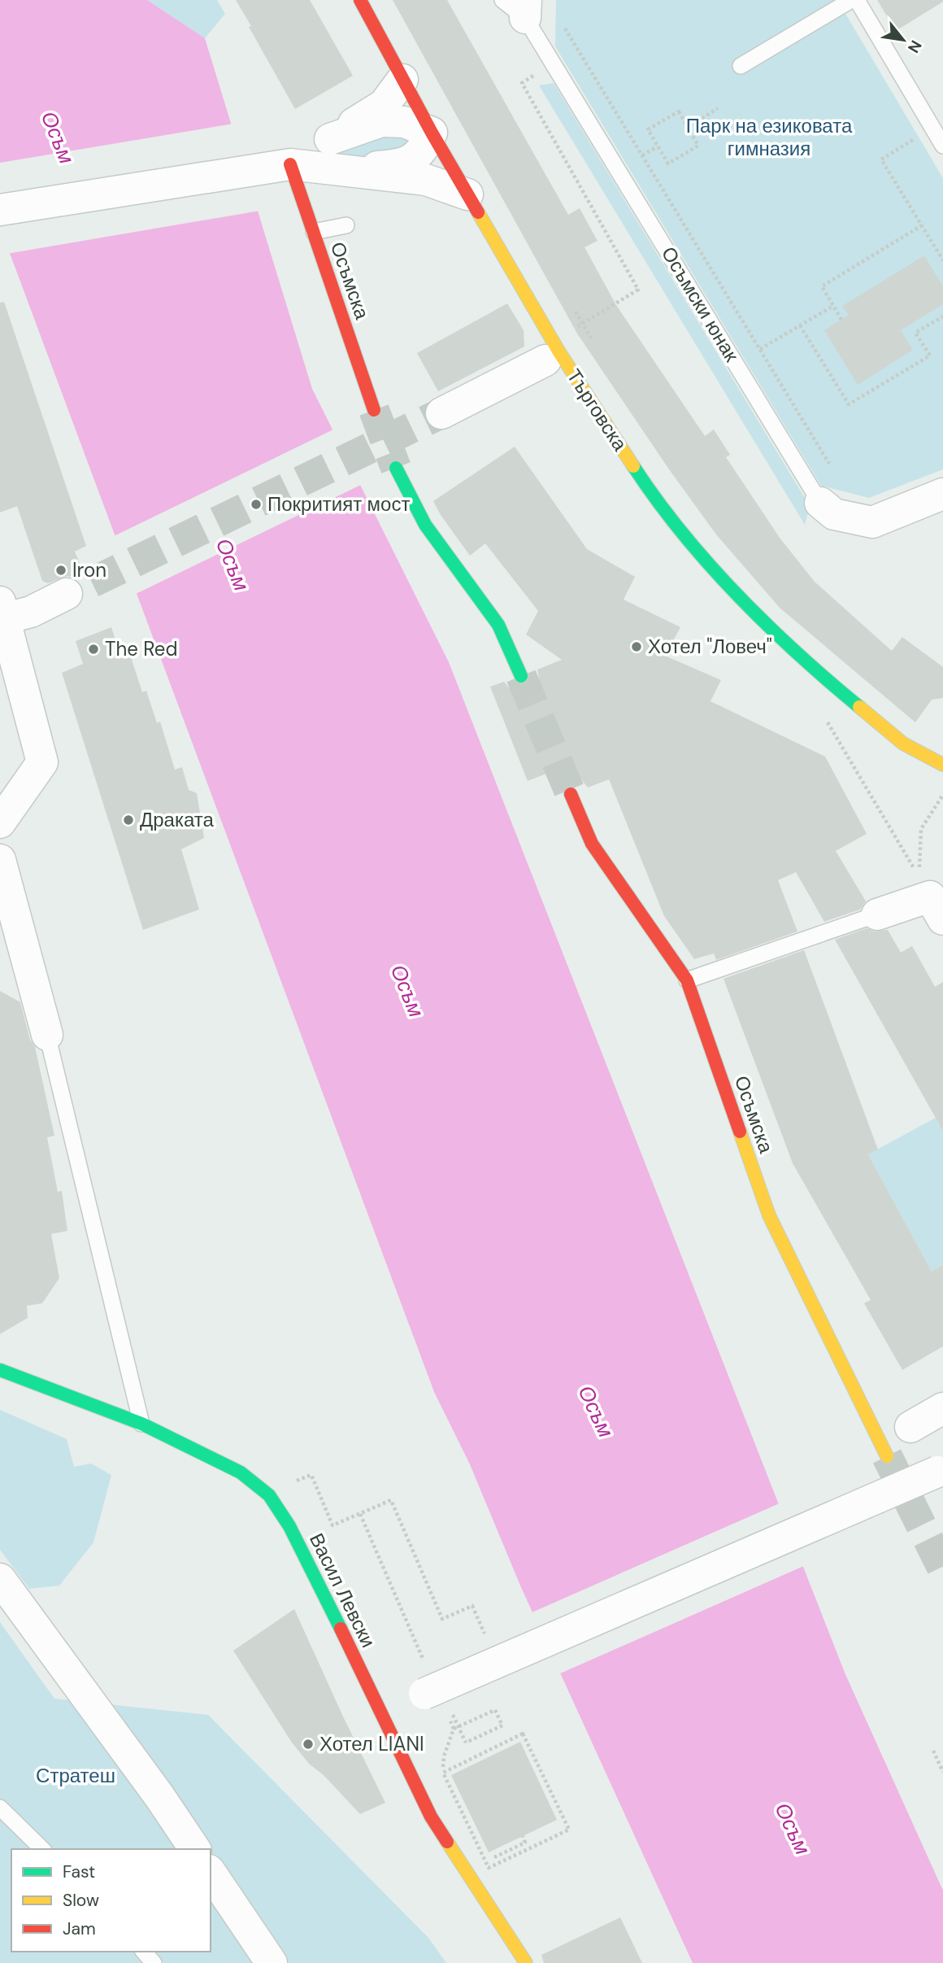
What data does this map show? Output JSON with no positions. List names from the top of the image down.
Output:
{
  "streets": {
    "street": [
      "Осъмска",
      "Осъмски юнак",
      "Търговска",
      "Васил Левски"
    ]
  },
  "water": ["Осъм"],
  "parks": ["Парк на езиковата гимназия", "Стратеш"],
  "places": [
    "Покритият мост",
    "Iron",
    "Хотел \"Ловеч\"",
    "The Red",
    "Драката",
    "Хотел LIANI"
  ],
  "legend": ["Fast", "Slow", "Jam"],
  "north": "bottom right"
}
